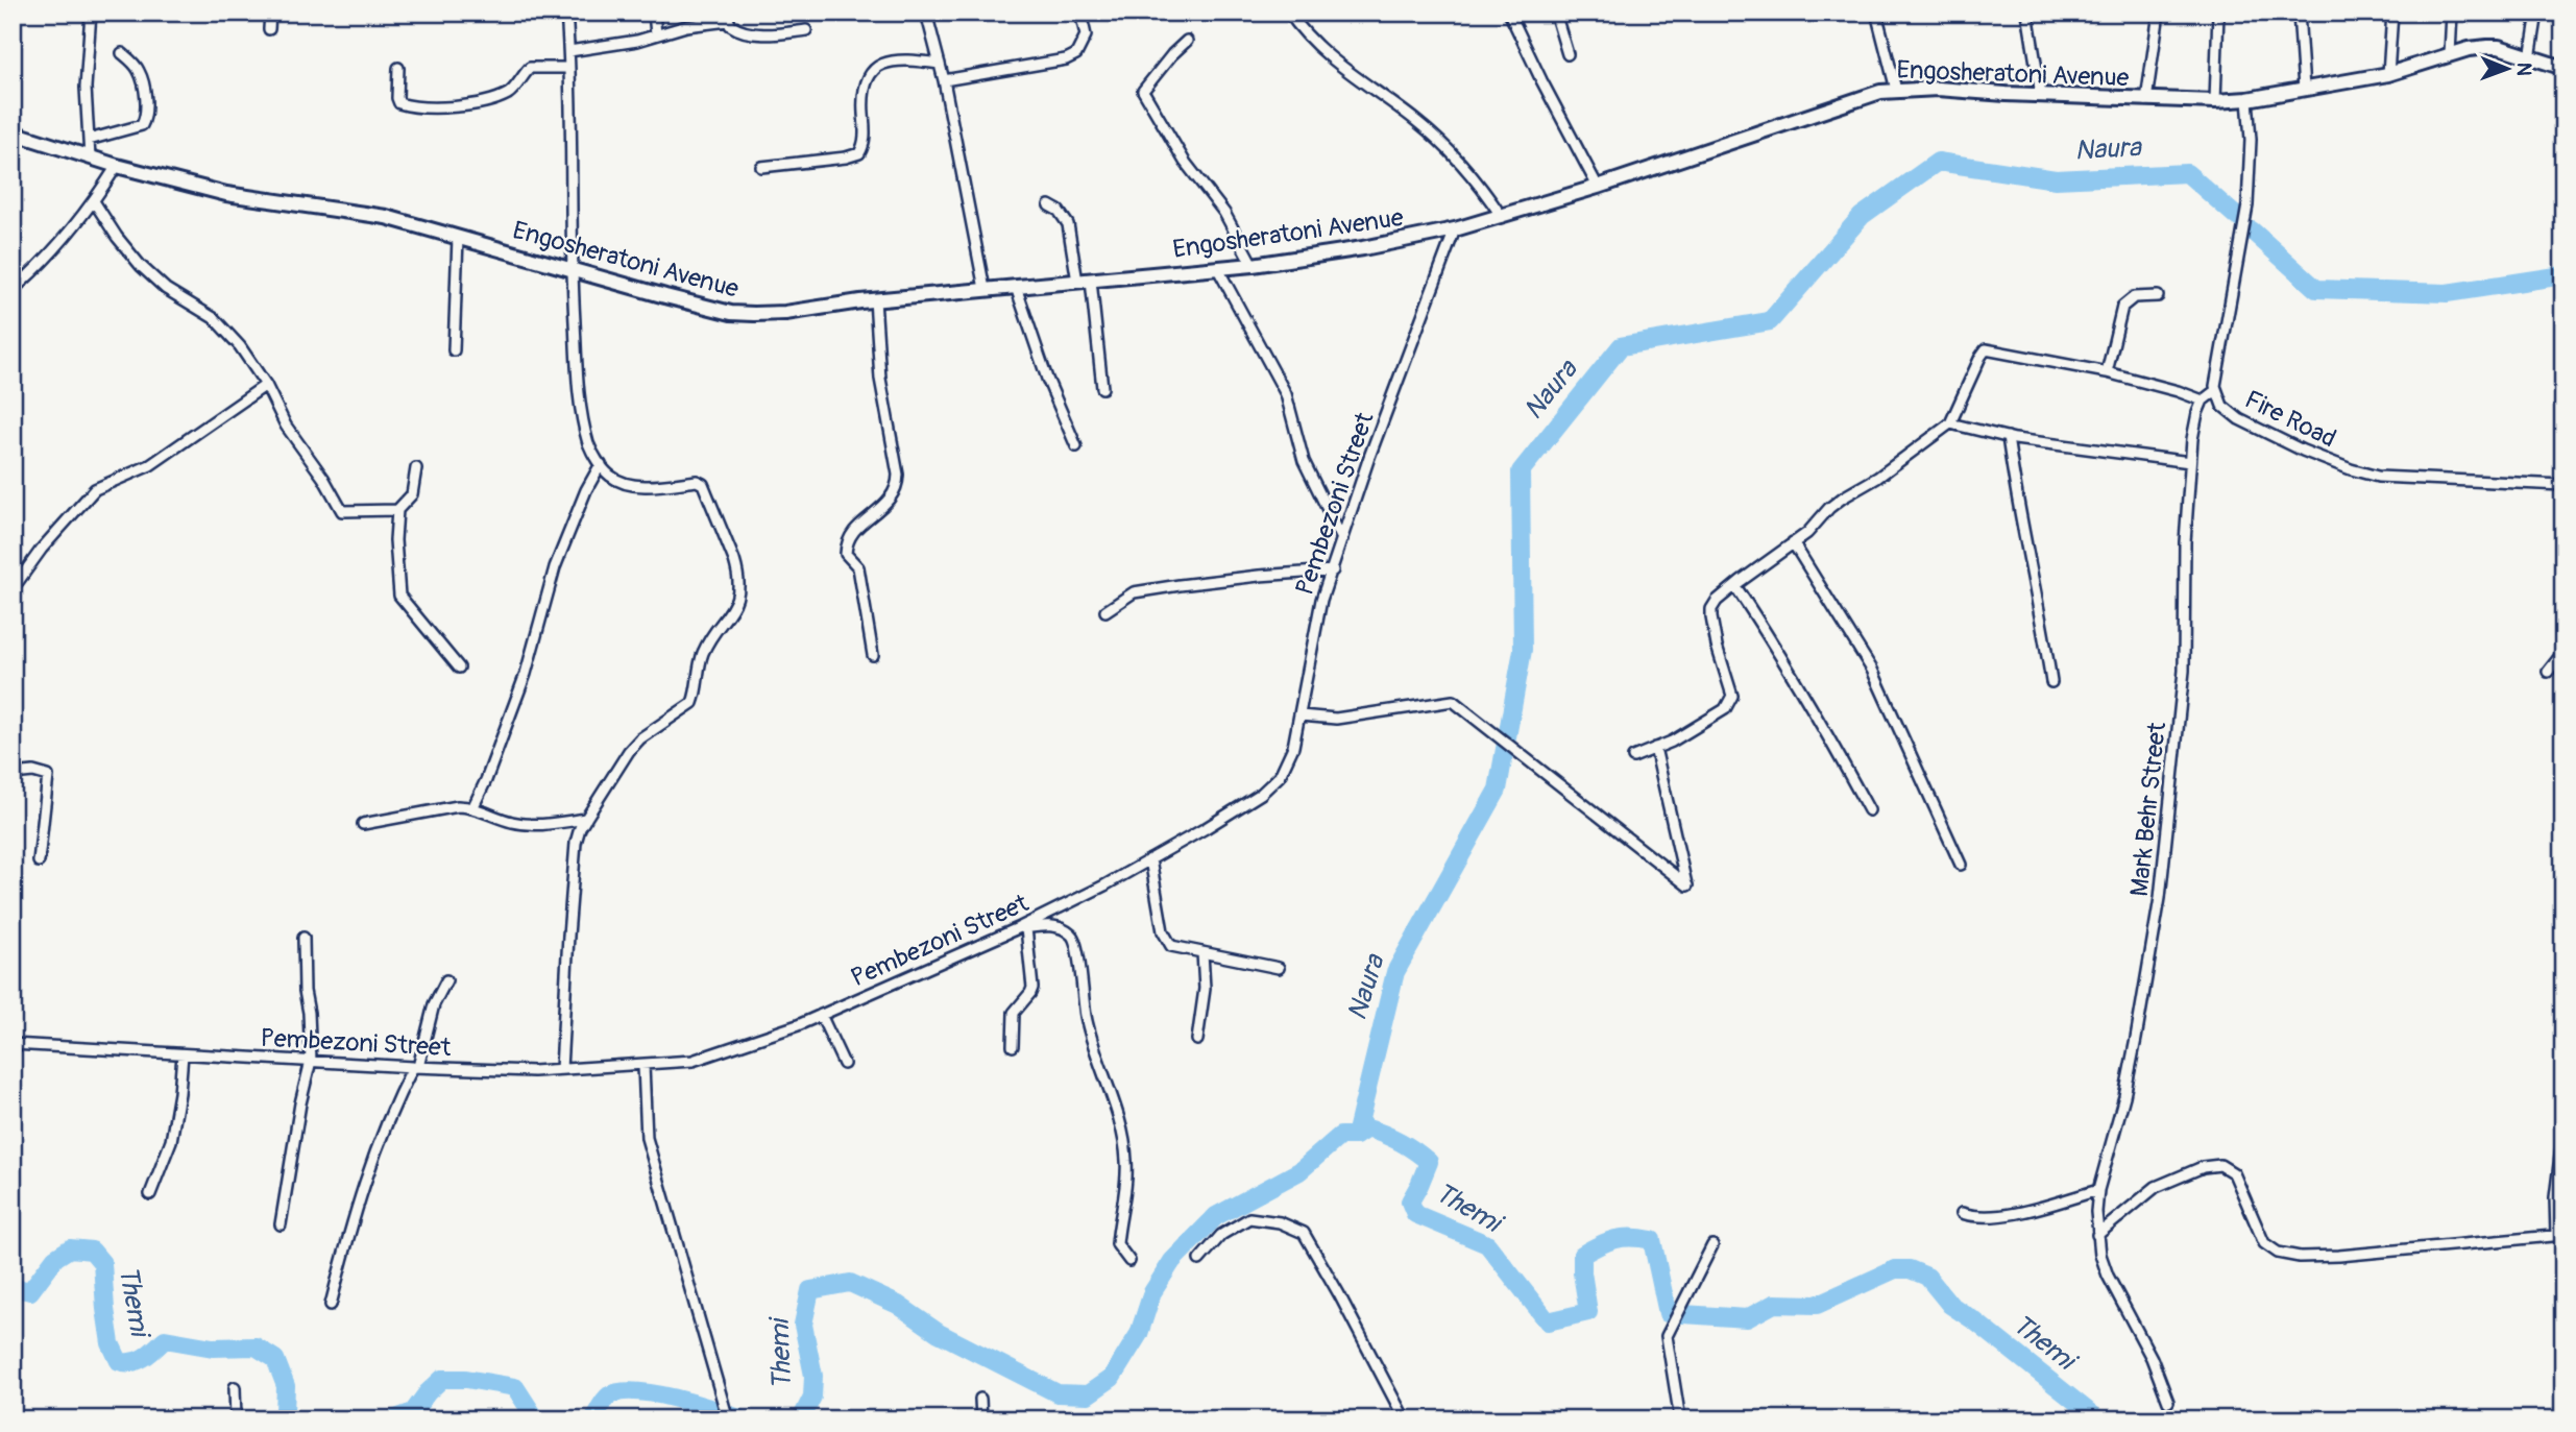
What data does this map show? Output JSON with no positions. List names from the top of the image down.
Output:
{
  "streets": {
    "street": [
      "Engosheratoni Avenue",
      "Fire Road",
      "Pembezoni Street",
      "Mark Behr Street"
    ]
  },
  "crossings": [
    ["Engosheratoni Avenue", "Fire Road"],
    ["Engosheratoni Avenue", "Pembezoni Street"]
  ],
  "water": ["Naura", "Themi"],
  "north": "right"
}
